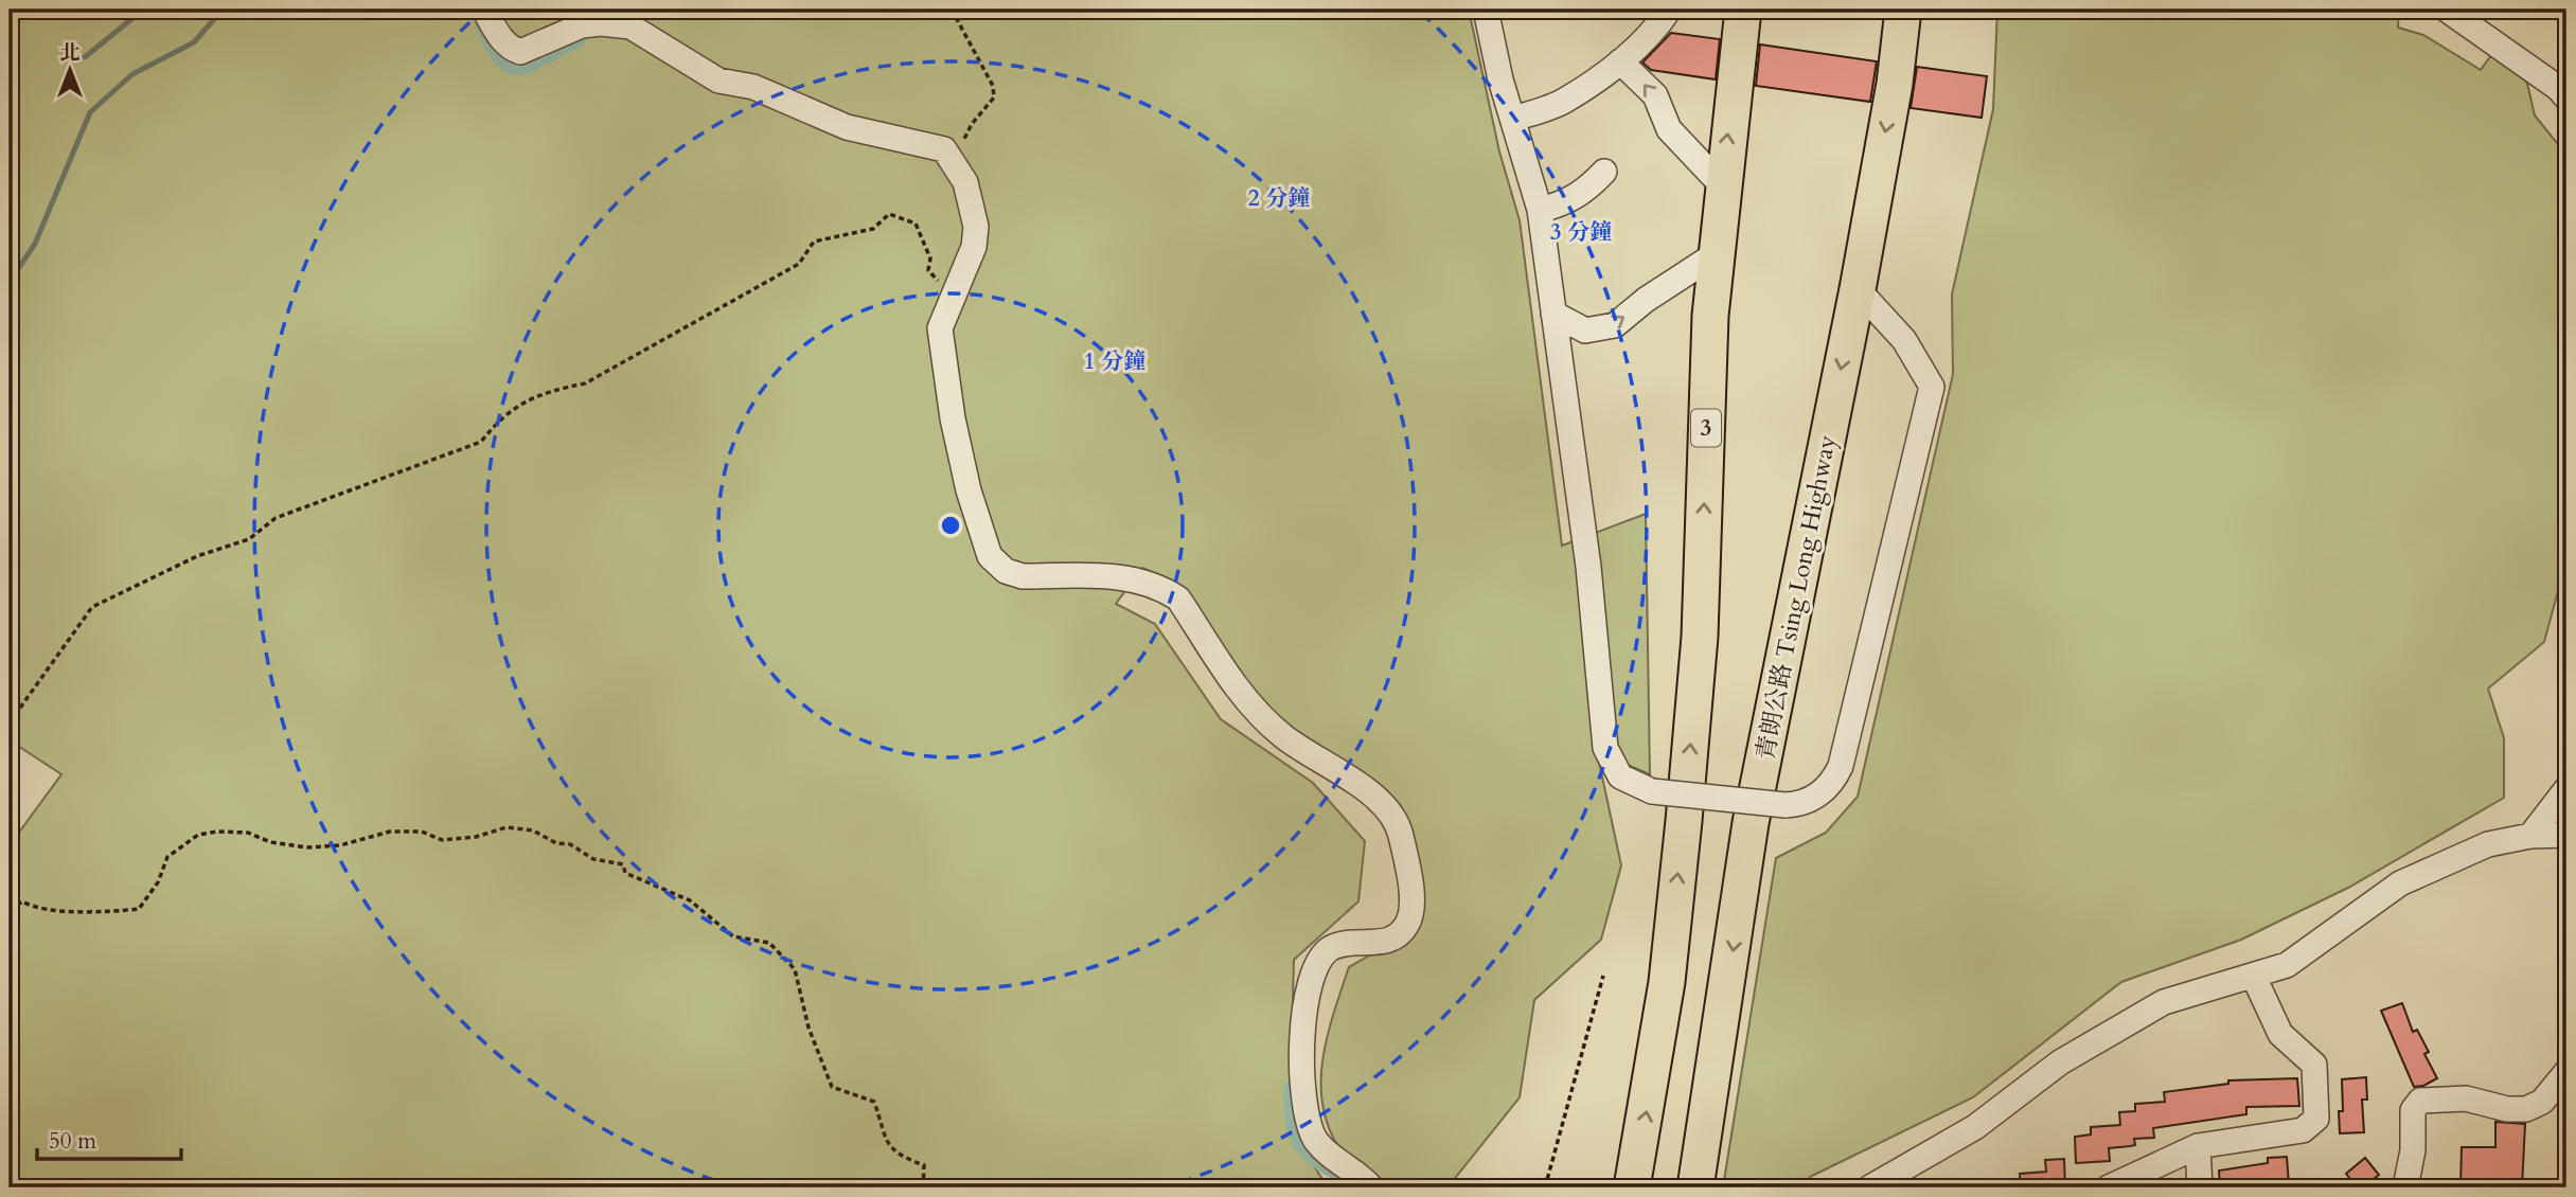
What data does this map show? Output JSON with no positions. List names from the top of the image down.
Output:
{
  "streets": {
    "highway": ["3", "青朗公路 Tsing Long Highway"]
  },
  "scale_bar": "50 m",
  "north": "top",
  "rings": ["2 分鐘", "3 分鐘", "1 分鐘"]
}
